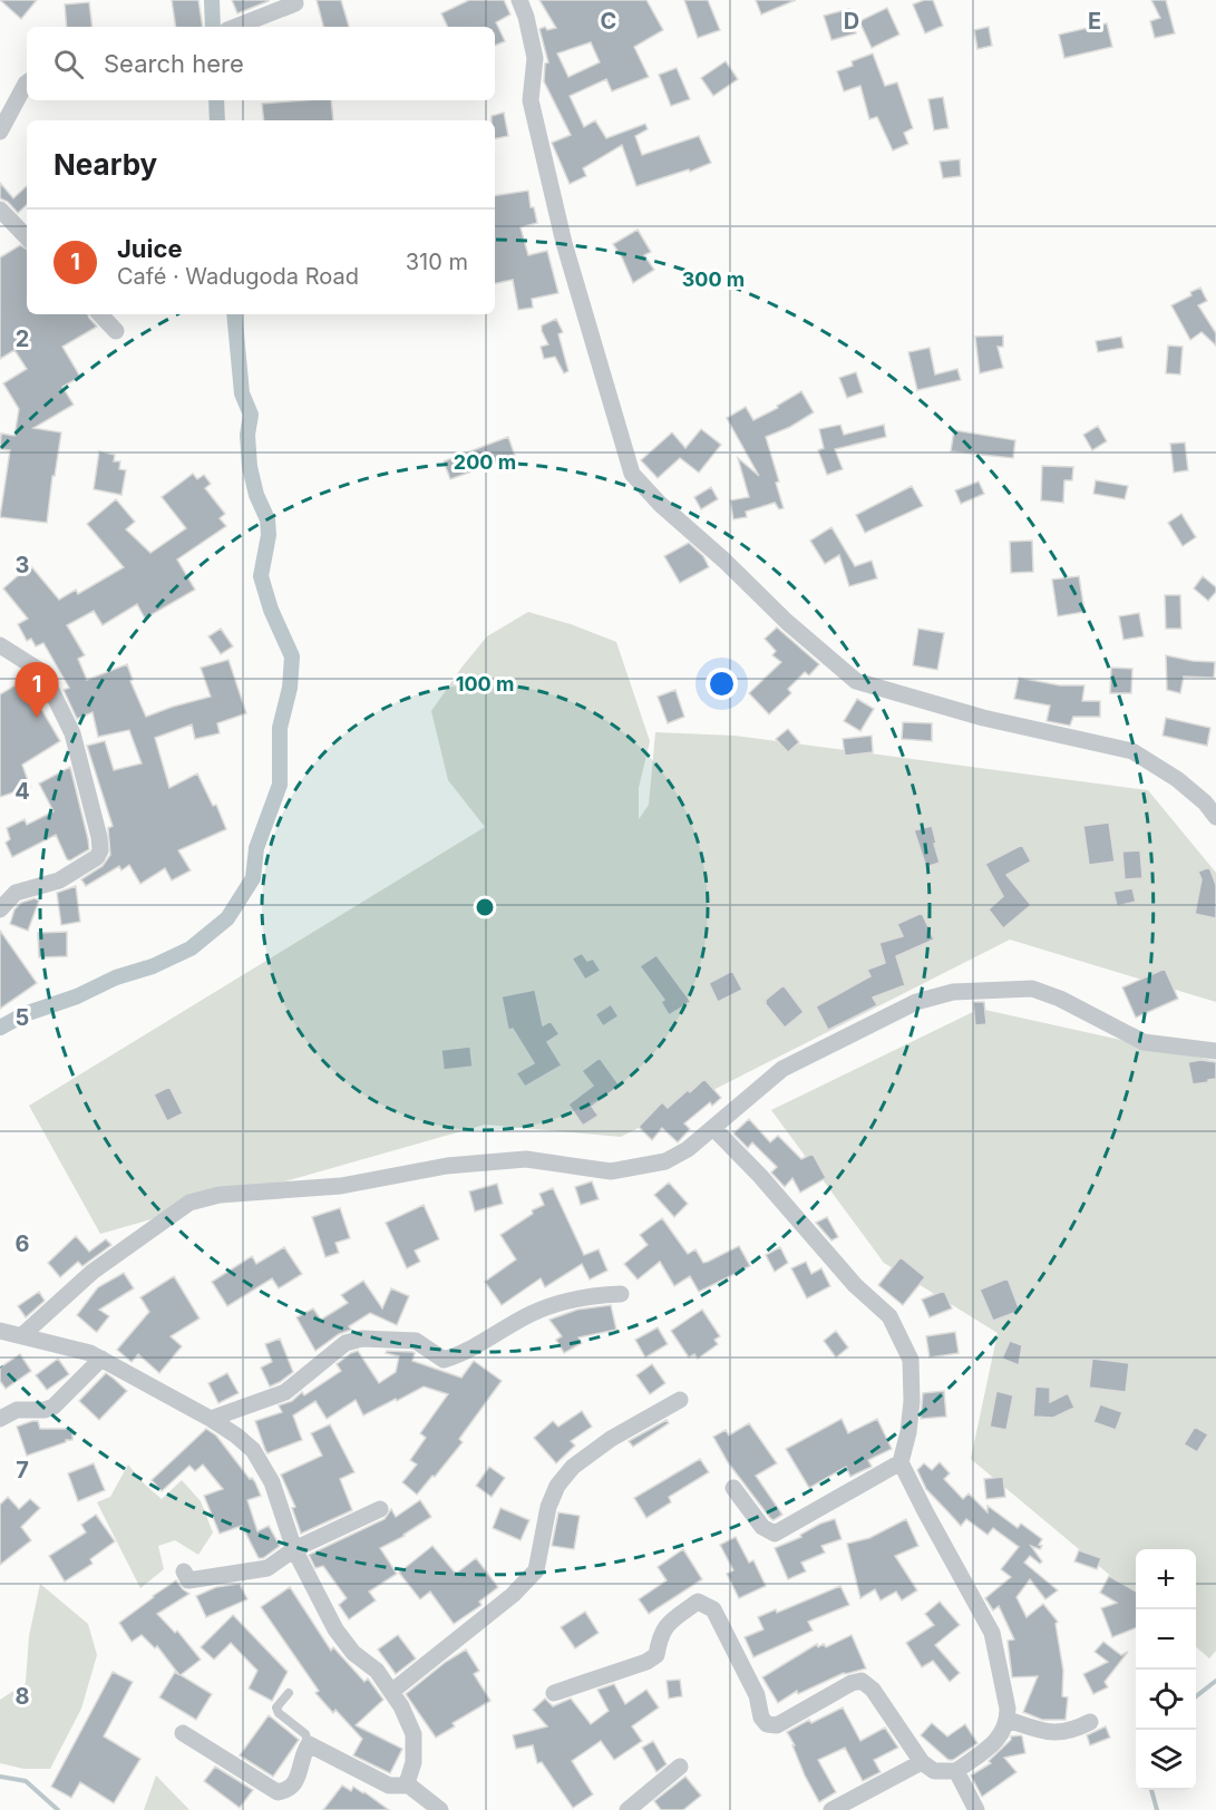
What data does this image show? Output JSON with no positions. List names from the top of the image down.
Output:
{
  "page": {
    "search": "Search here",
    "heading": "Nearby",
    "list": [
      {
        "mark": "1",
        "name": "Juice",
        "note": "Café · Wadugoda Road",
        "value": "310 m"
      }
    ],
    "pins": "1",
    "map_buttons": ["+", "−"]
  },
  "grid": {
    "columns": ["C", "D", "E"],
    "rows": [
      "2",
      "3",
      "4",
      "5",
      "6",
      "7",
      "8"
    ]
  },
  "rings": ["300 m", "200 m", "100 m"]
}
